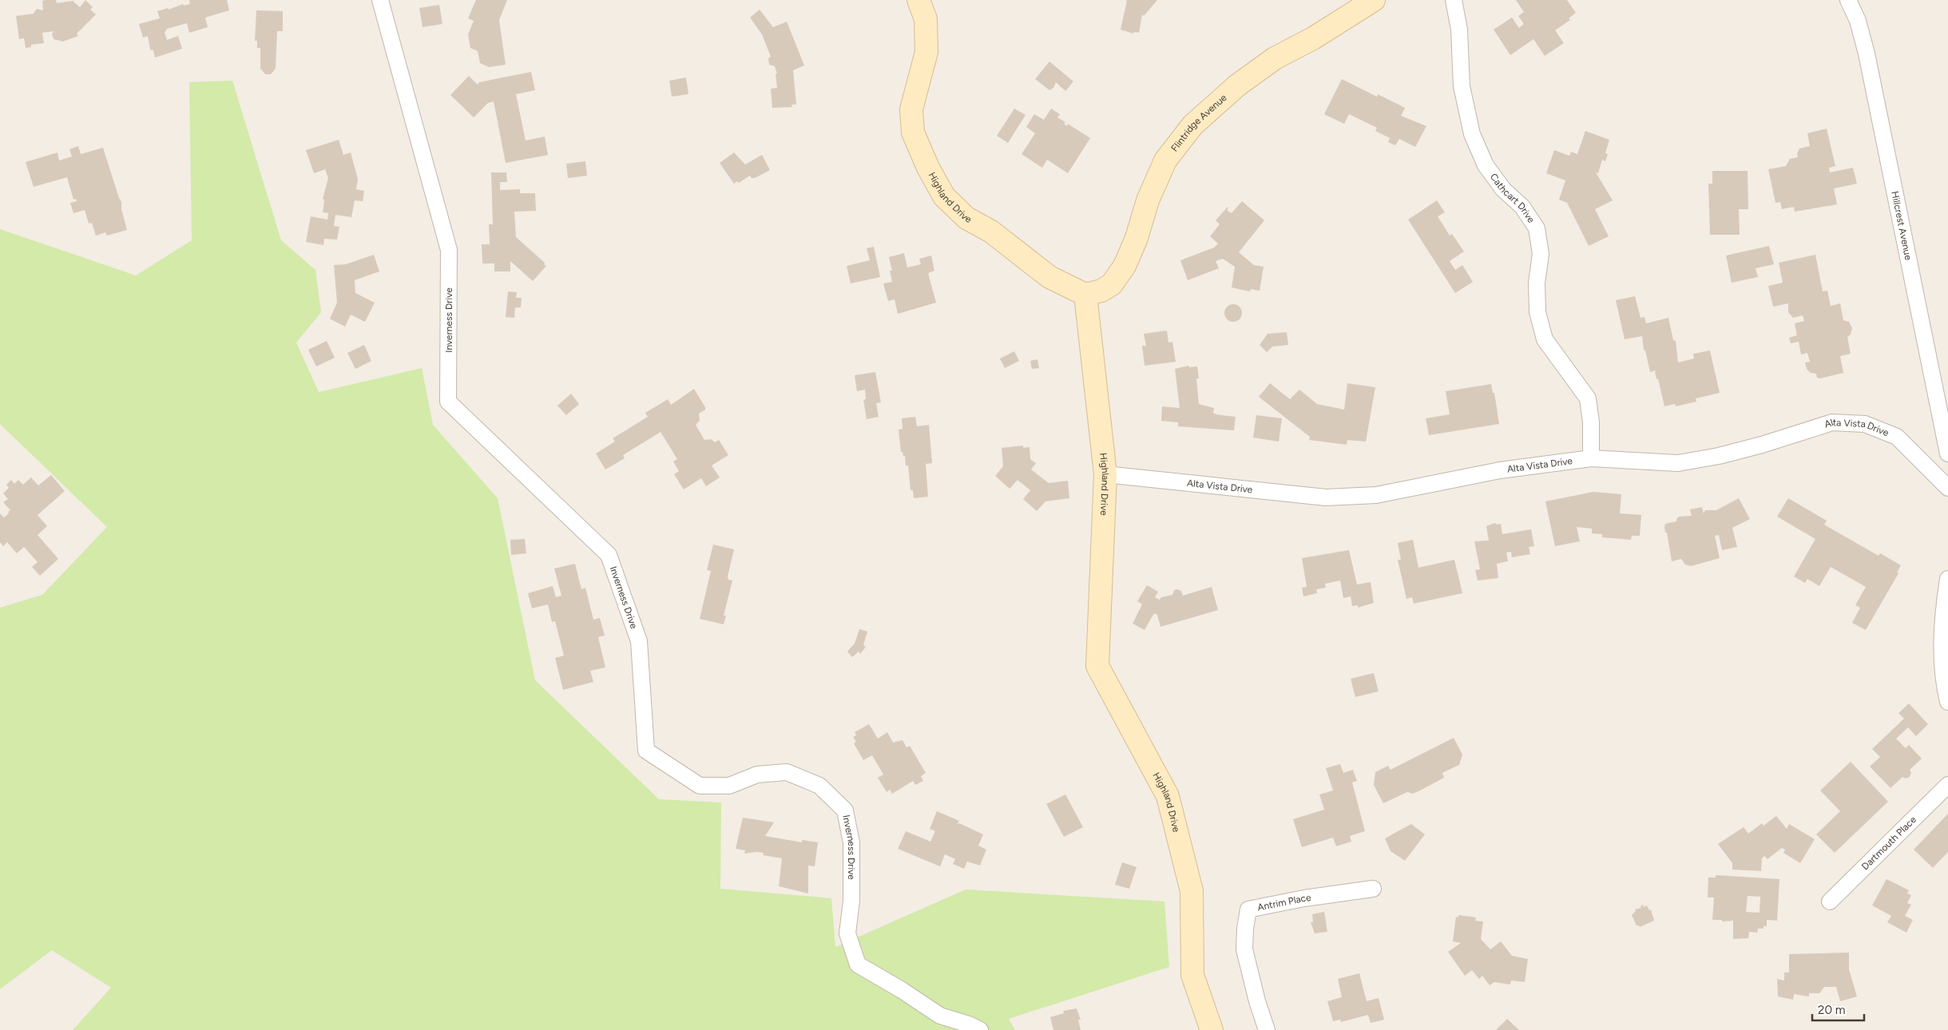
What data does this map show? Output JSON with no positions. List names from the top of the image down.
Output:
{
  "streets": {
    "street": [
      "Flintridge Avenue",
      "Highland Drive",
      "Cathcart Drive",
      "Hillcrest Avenue",
      "Inverness Drive",
      "Alta Vista Drive",
      "Dartmouth Place",
      "Antrim Place"
    ]
  },
  "crossings": [
    ["Flintridge Avenue", "Highland Drive"],
    ["Highland Drive", "Alta Vista Drive"],
    ["Cathcart Drive", "Alta Vista Drive"]
  ],
  "scale_bar": "20 m"
}
